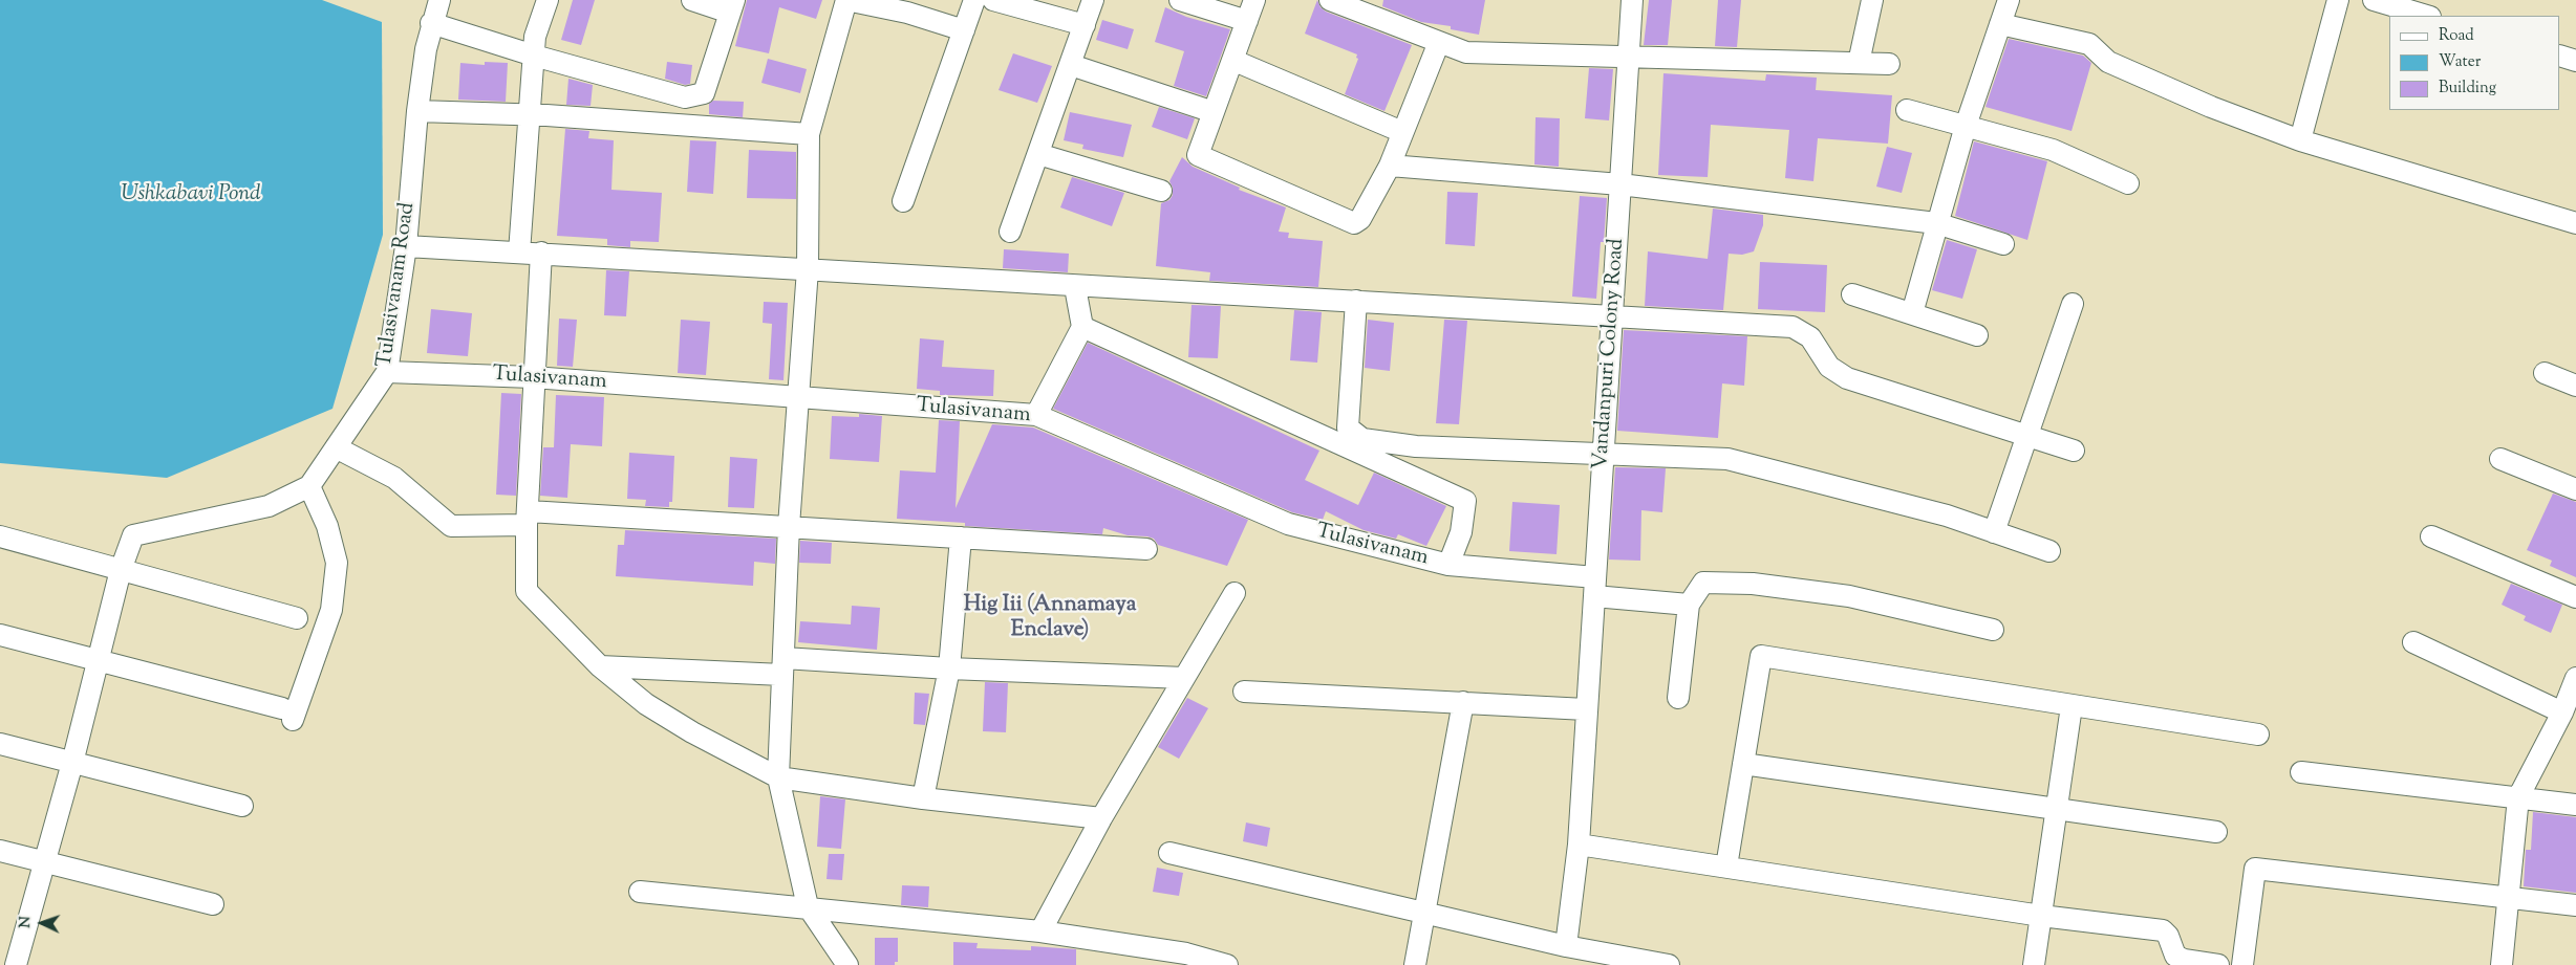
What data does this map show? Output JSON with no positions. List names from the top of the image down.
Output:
{
  "streets": {
    "street": ["Tulasivanam Road", "Vandanpuri Colony Road", "Tulasivanam"]
  },
  "crossings": [
    ["Tulasivanam Road", "Tulasivanam"],
    ["Vandanpuri Colony Road", "Tulasivanam"]
  ],
  "districts": ["Hig Iii (Annamaya Enclave)"],
  "water": ["Ushkabavi Pond"],
  "legend": ["Road", "Water", "Building"],
  "north": "left"
}
